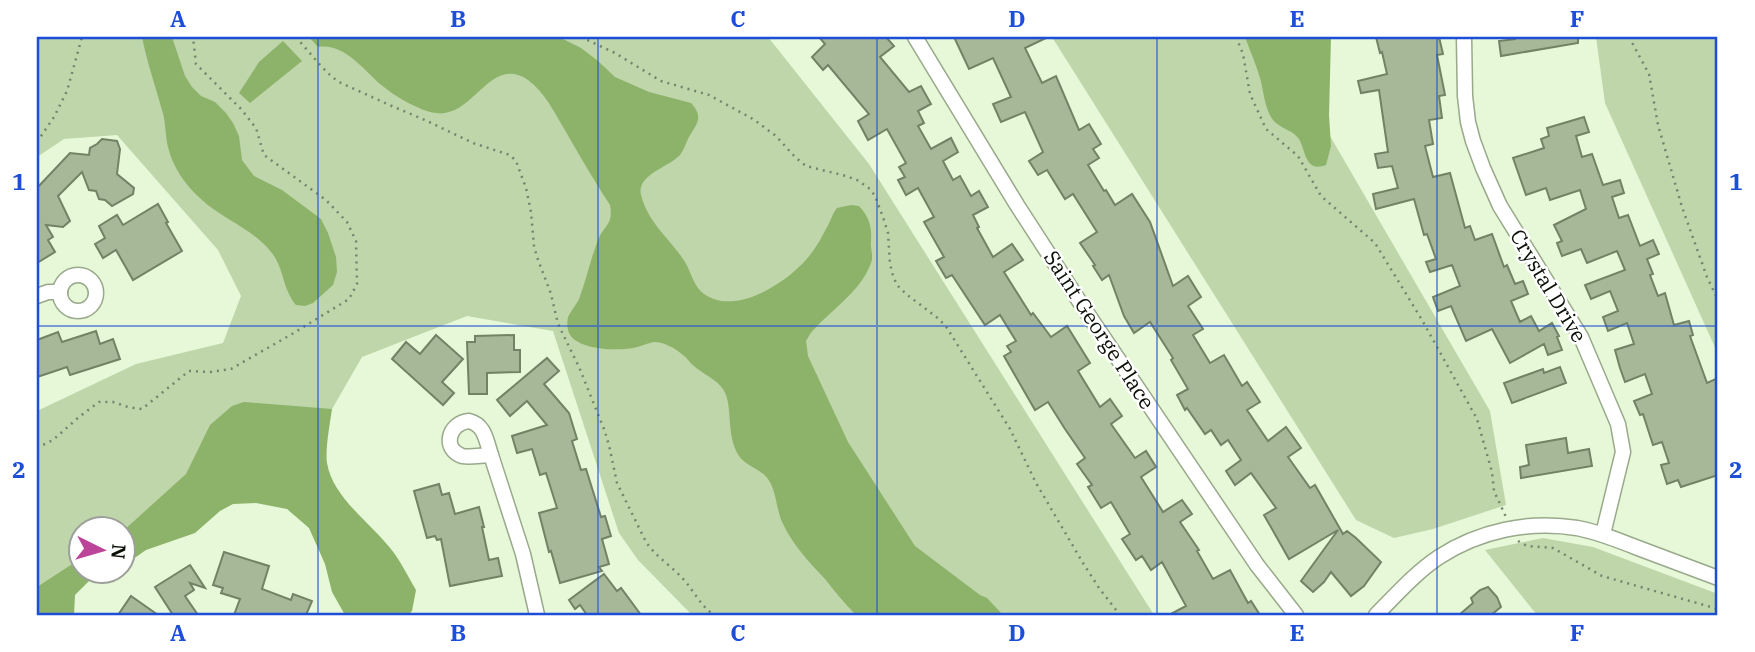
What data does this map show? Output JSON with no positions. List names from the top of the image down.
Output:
{
  "streets": {
    "street": ["Crystal Drive", "Saint George Place"]
  },
  "north": "right",
  "grid": {
    "columns": [
      "A",
      "B",
      "C",
      "D",
      "E",
      "F"
    ],
    "rows": ["1", "2"]
  }
}
